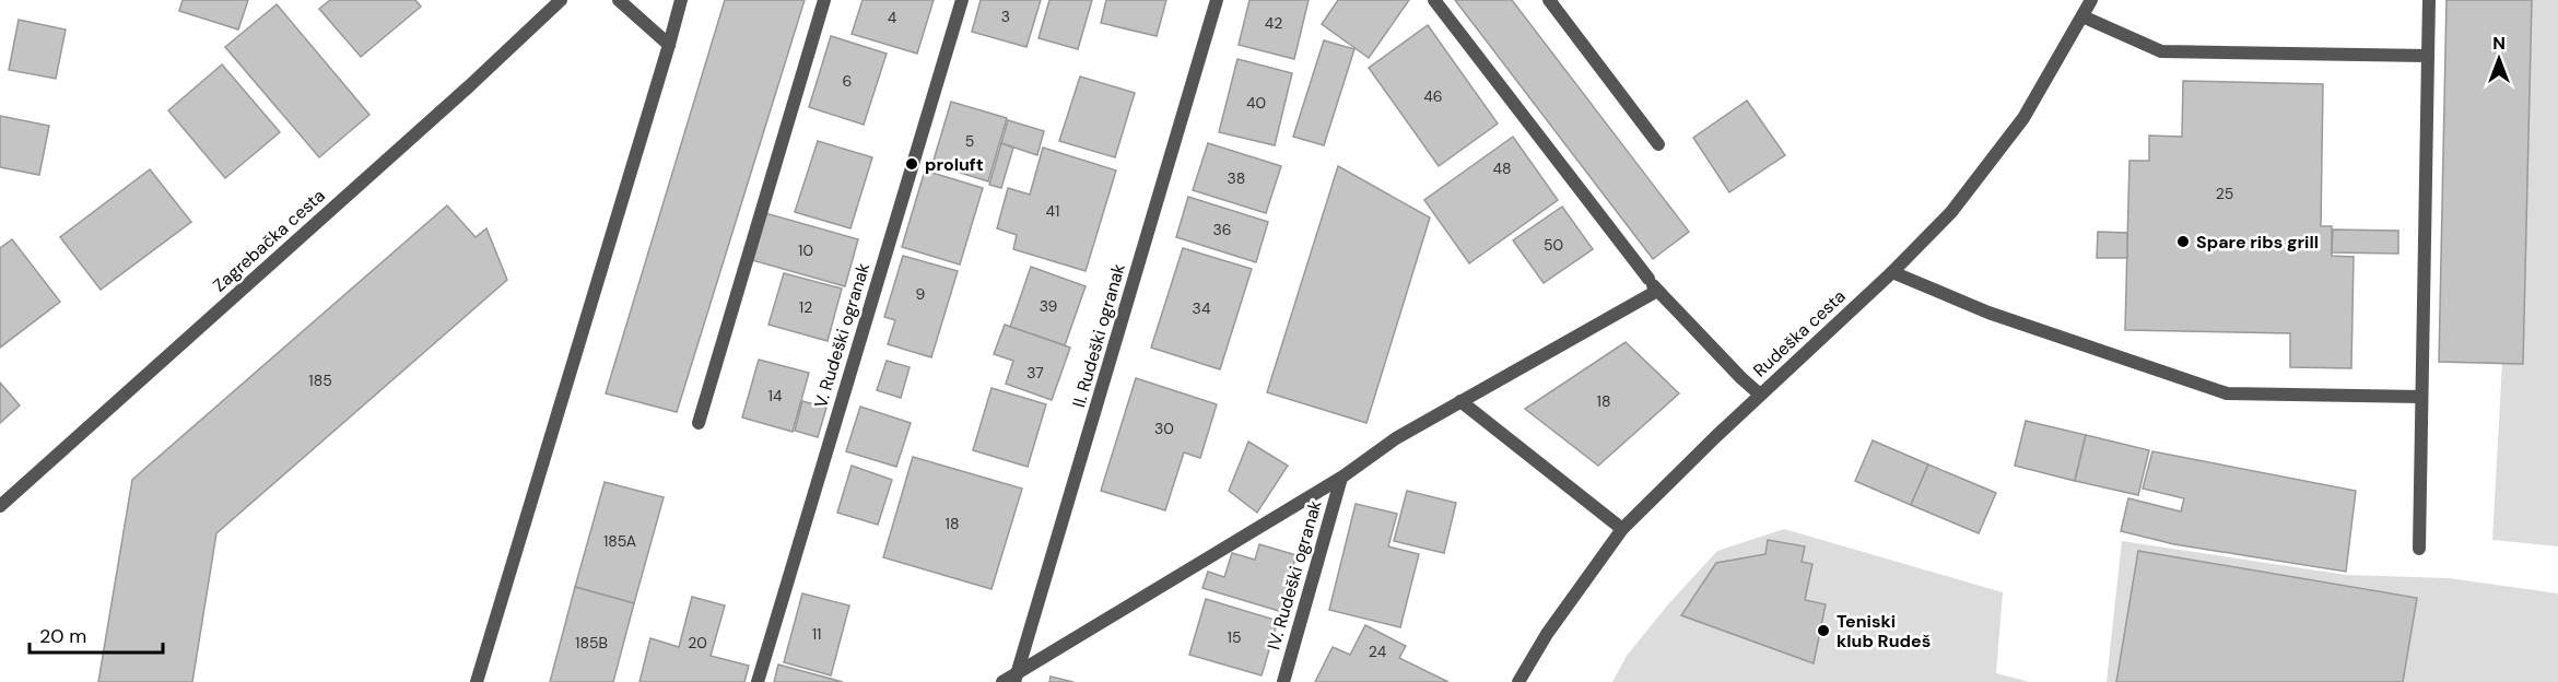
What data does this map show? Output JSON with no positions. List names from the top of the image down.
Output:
{
  "streets": {
    "street": [
      "Zagrebačka cesta",
      "Rudeška cesta",
      "V. Rudeški ogranak",
      "II. Rudeški ogranak",
      "IV. Rudeški ogranak"
    ]
  },
  "places": ["proluft", "Spare ribs grill", "Teniski klub Rudeš"],
  "house_numbers": [
    "3",
    "4",
    "42",
    "6",
    "46",
    "40",
    "5",
    "48",
    "38",
    "25",
    "41",
    "36",
    "50",
    "10",
    "9",
    "39",
    "12",
    "34",
    "37",
    "185",
    "14",
    "18",
    "30",
    "18",
    "185A",
    "11",
    "15",
    "185B",
    "20",
    "24"
  ],
  "scale_bar": "20 m",
  "north": "top"
}
